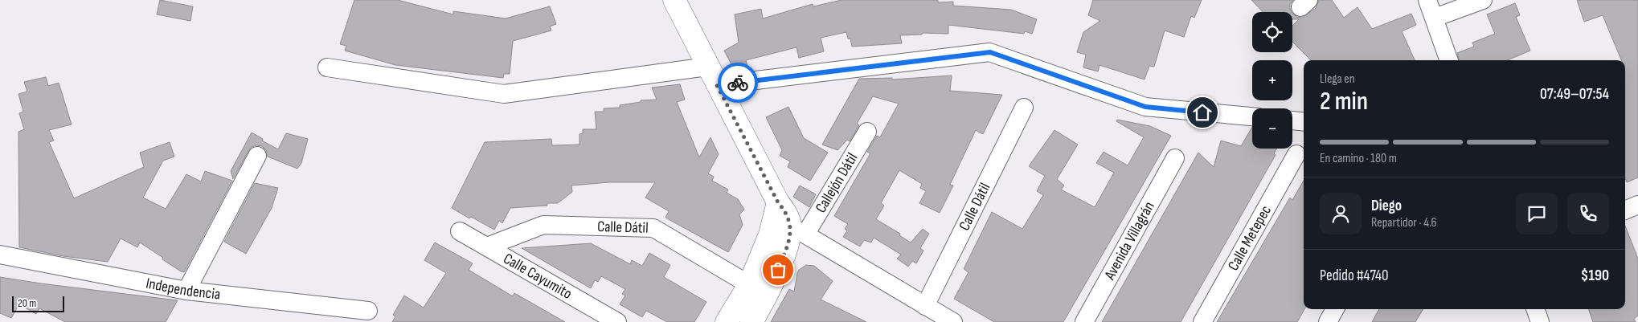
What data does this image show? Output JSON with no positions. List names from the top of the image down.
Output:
{
  "streets": {
    "street": [
      "Callejón Dátil",
      "Calle Dátil",
      "Calle Metepec",
      "Avenida Villagrán",
      "Calle Cayumito",
      "Independencia"
    ]
  },
  "crossings": [
    ["Calle Dátil", "Calle Cayumito"]
  ],
  "scale_bar": "20 m",
  "page": {
    "map_buttons": ["+", "−"],
    "heading": ["2 min", "Llega en", "07:49–07:54"],
    "panel": [
      "Diego",
      "Repartidor · 4.6",
      "Pedido #4740",
      "$190"
    ],
    "bar": "En camino · 180 m",
    "scale": "20 m"
  }
}
